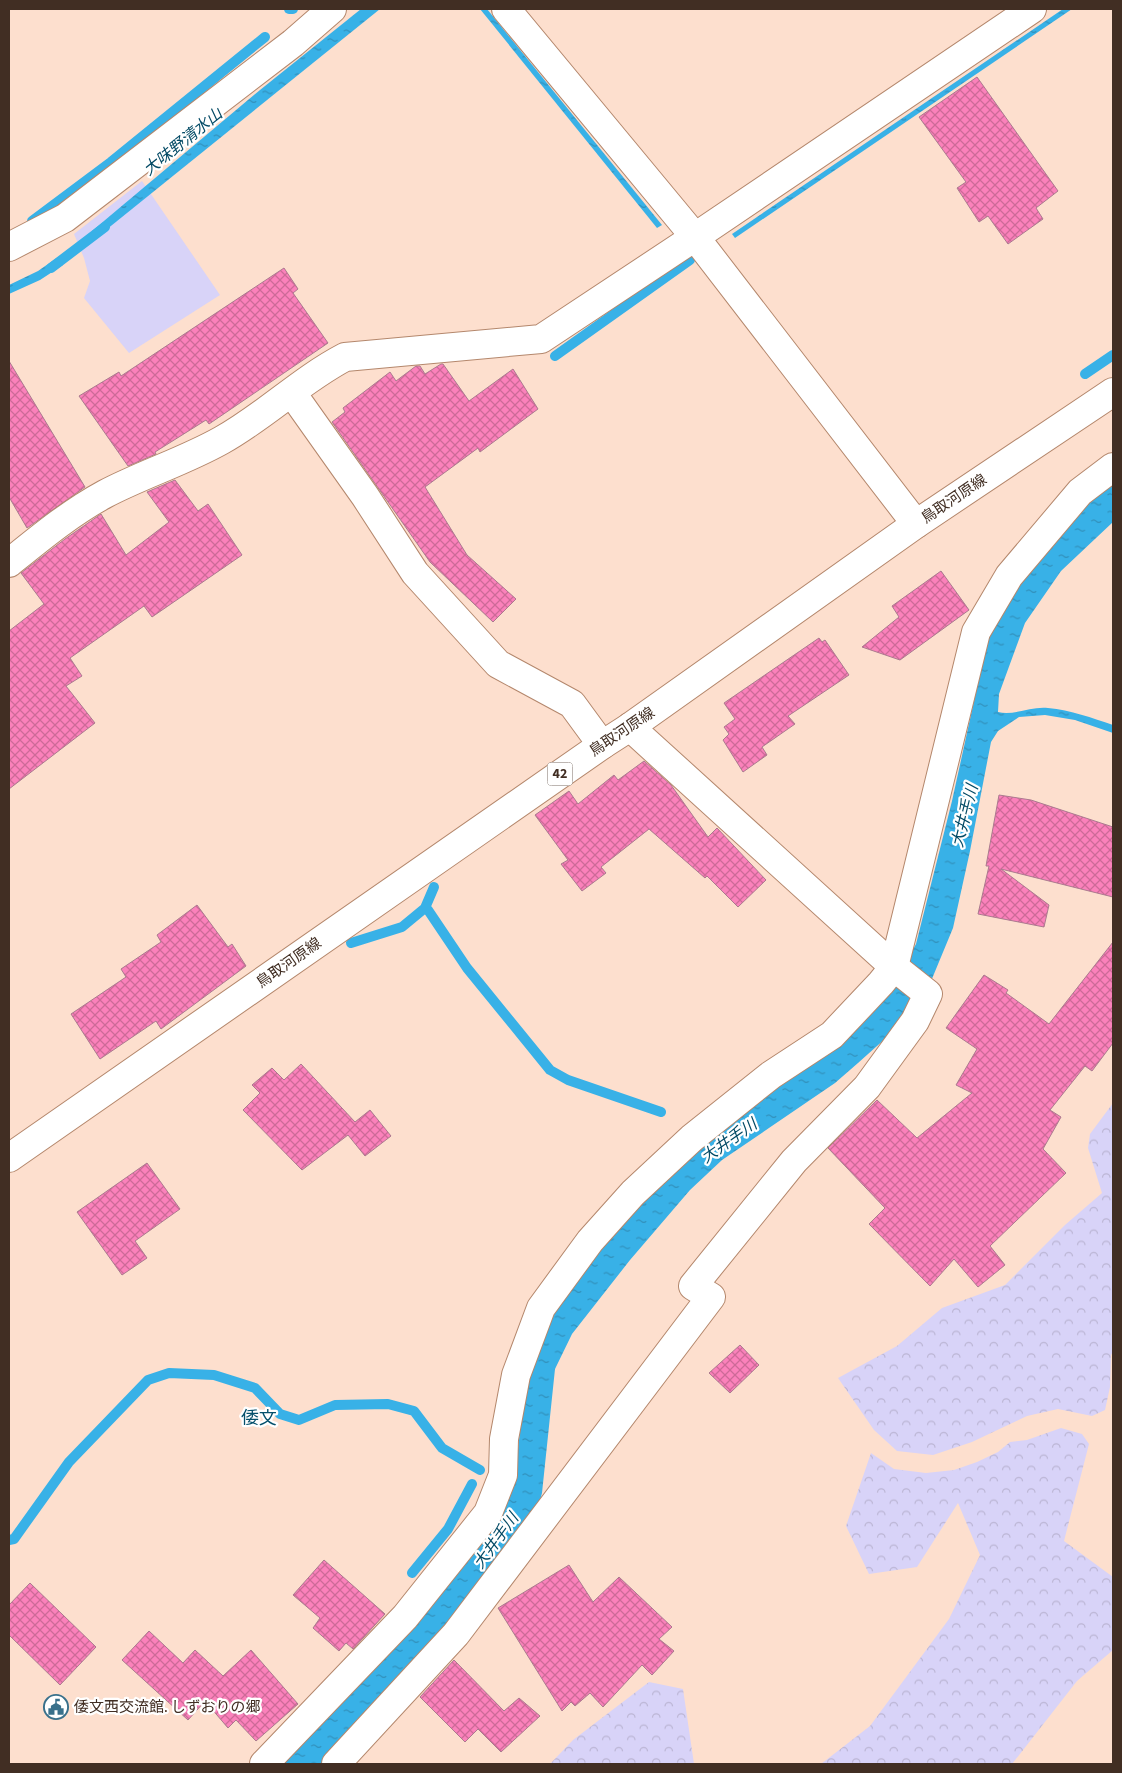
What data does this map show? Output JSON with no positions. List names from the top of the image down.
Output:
{
  "streets": {
    "street": ["鳥取河原線", "42"]
  },
  "districts": ["倭文"],
  "water": ["大味野清水山", "大井手川"],
  "places": {
    "public building": ["倭文西交流館. しずおりの郷"]
  }
}
